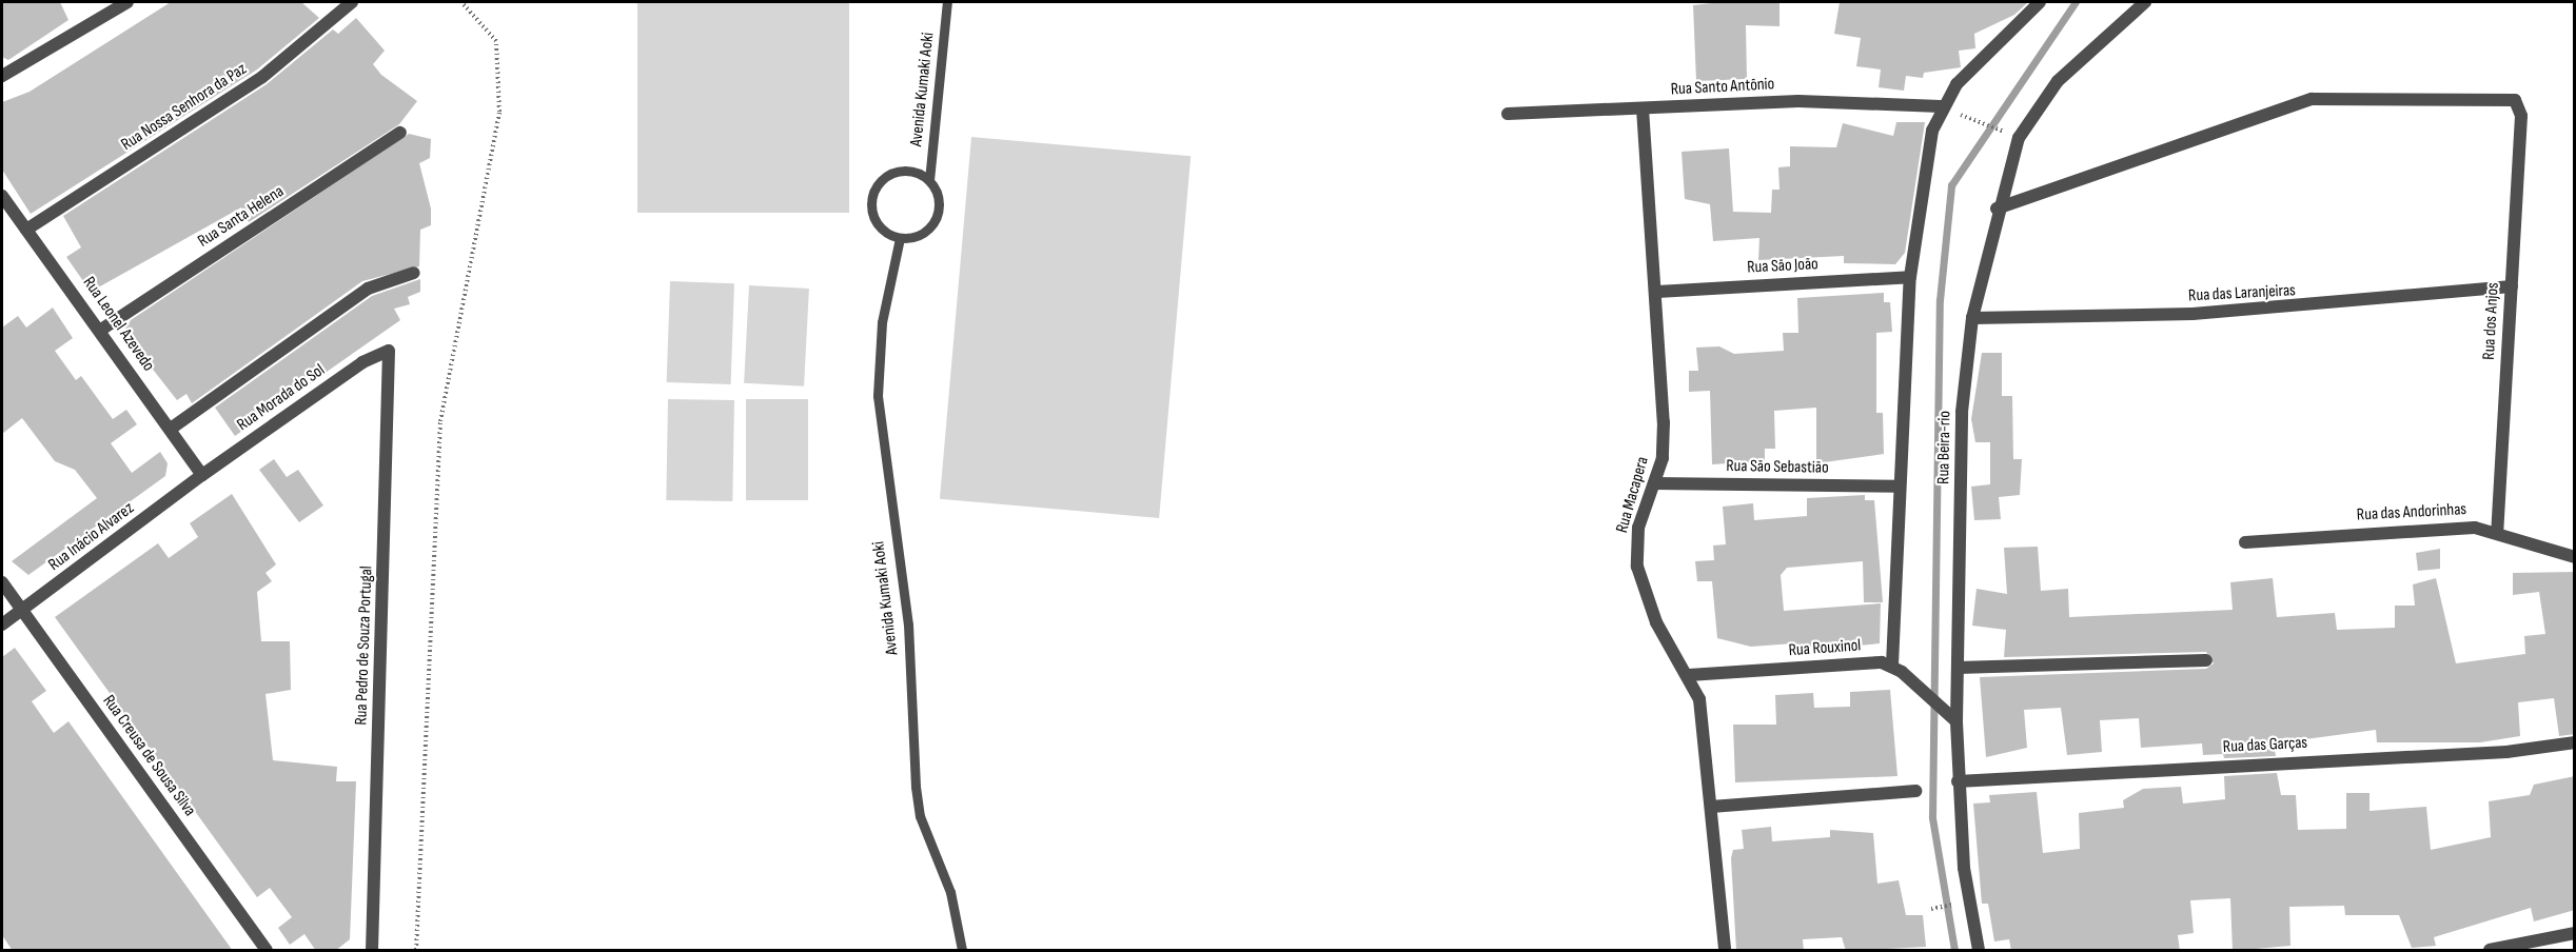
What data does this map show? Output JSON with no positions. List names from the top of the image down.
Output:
{
  "streets": {
    "street": [
      "Rua Santo Antônio",
      "Rua Nossa Senhora da Paz",
      "Rua Santa Helena",
      "Rua São João",
      "Rua das Laranjeiras",
      "Rua dos Anjos",
      "Rua Leonel Azevedo",
      "Rua Morada do Sol",
      "Rua Beira-rio",
      "Rua São Sebastião",
      "Rua Macapera",
      "Rua das Andorinhas",
      "Rua Inácio Alvarez",
      "Rua Pedro de Souza Portugal",
      "Rua Rouxinol",
      "Rua das Garças",
      "Rua Creusa de Sousa Silva"
    ],
    "lane": ["Avenida Kumaki Aoki"]
  },
  "crossings": [
    ["Rua Santo Antônio", "Rua Macapera"],
    ["Rua Nossa Senhora da Paz", "Rua Leonel Azevedo"],
    ["Rua Santa Helena", "Rua Leonel Azevedo"],
    ["Rua São João", "Rua Macapera"],
    ["Rua das Laranjeiras", "Rua dos Anjos"],
    ["Rua das Laranjeiras", "Rua Beira-rio"],
    ["Rua dos Anjos", "Rua Beira-rio"],
    ["Rua dos Anjos", "Rua das Andorinhas"],
    ["Rua Leonel Azevedo", "Rua Morada do Sol"],
    ["Rua Leonel Azevedo", "Rua Inácio Alvarez"],
    ["Rua Morada do Sol", "Rua Inácio Alvarez"],
    ["Rua Morada do Sol", "Rua Pedro de Souza Portugal"],
    ["Rua Beira-rio", "Rua das Garças"],
    ["Rua São Sebastião", "Rua Macapera"],
    ["Rua Macapera", "Rua Rouxinol"],
    ["Rua Inácio Alvarez", "Rua Creusa de Sousa Silva"]
  ]
}
